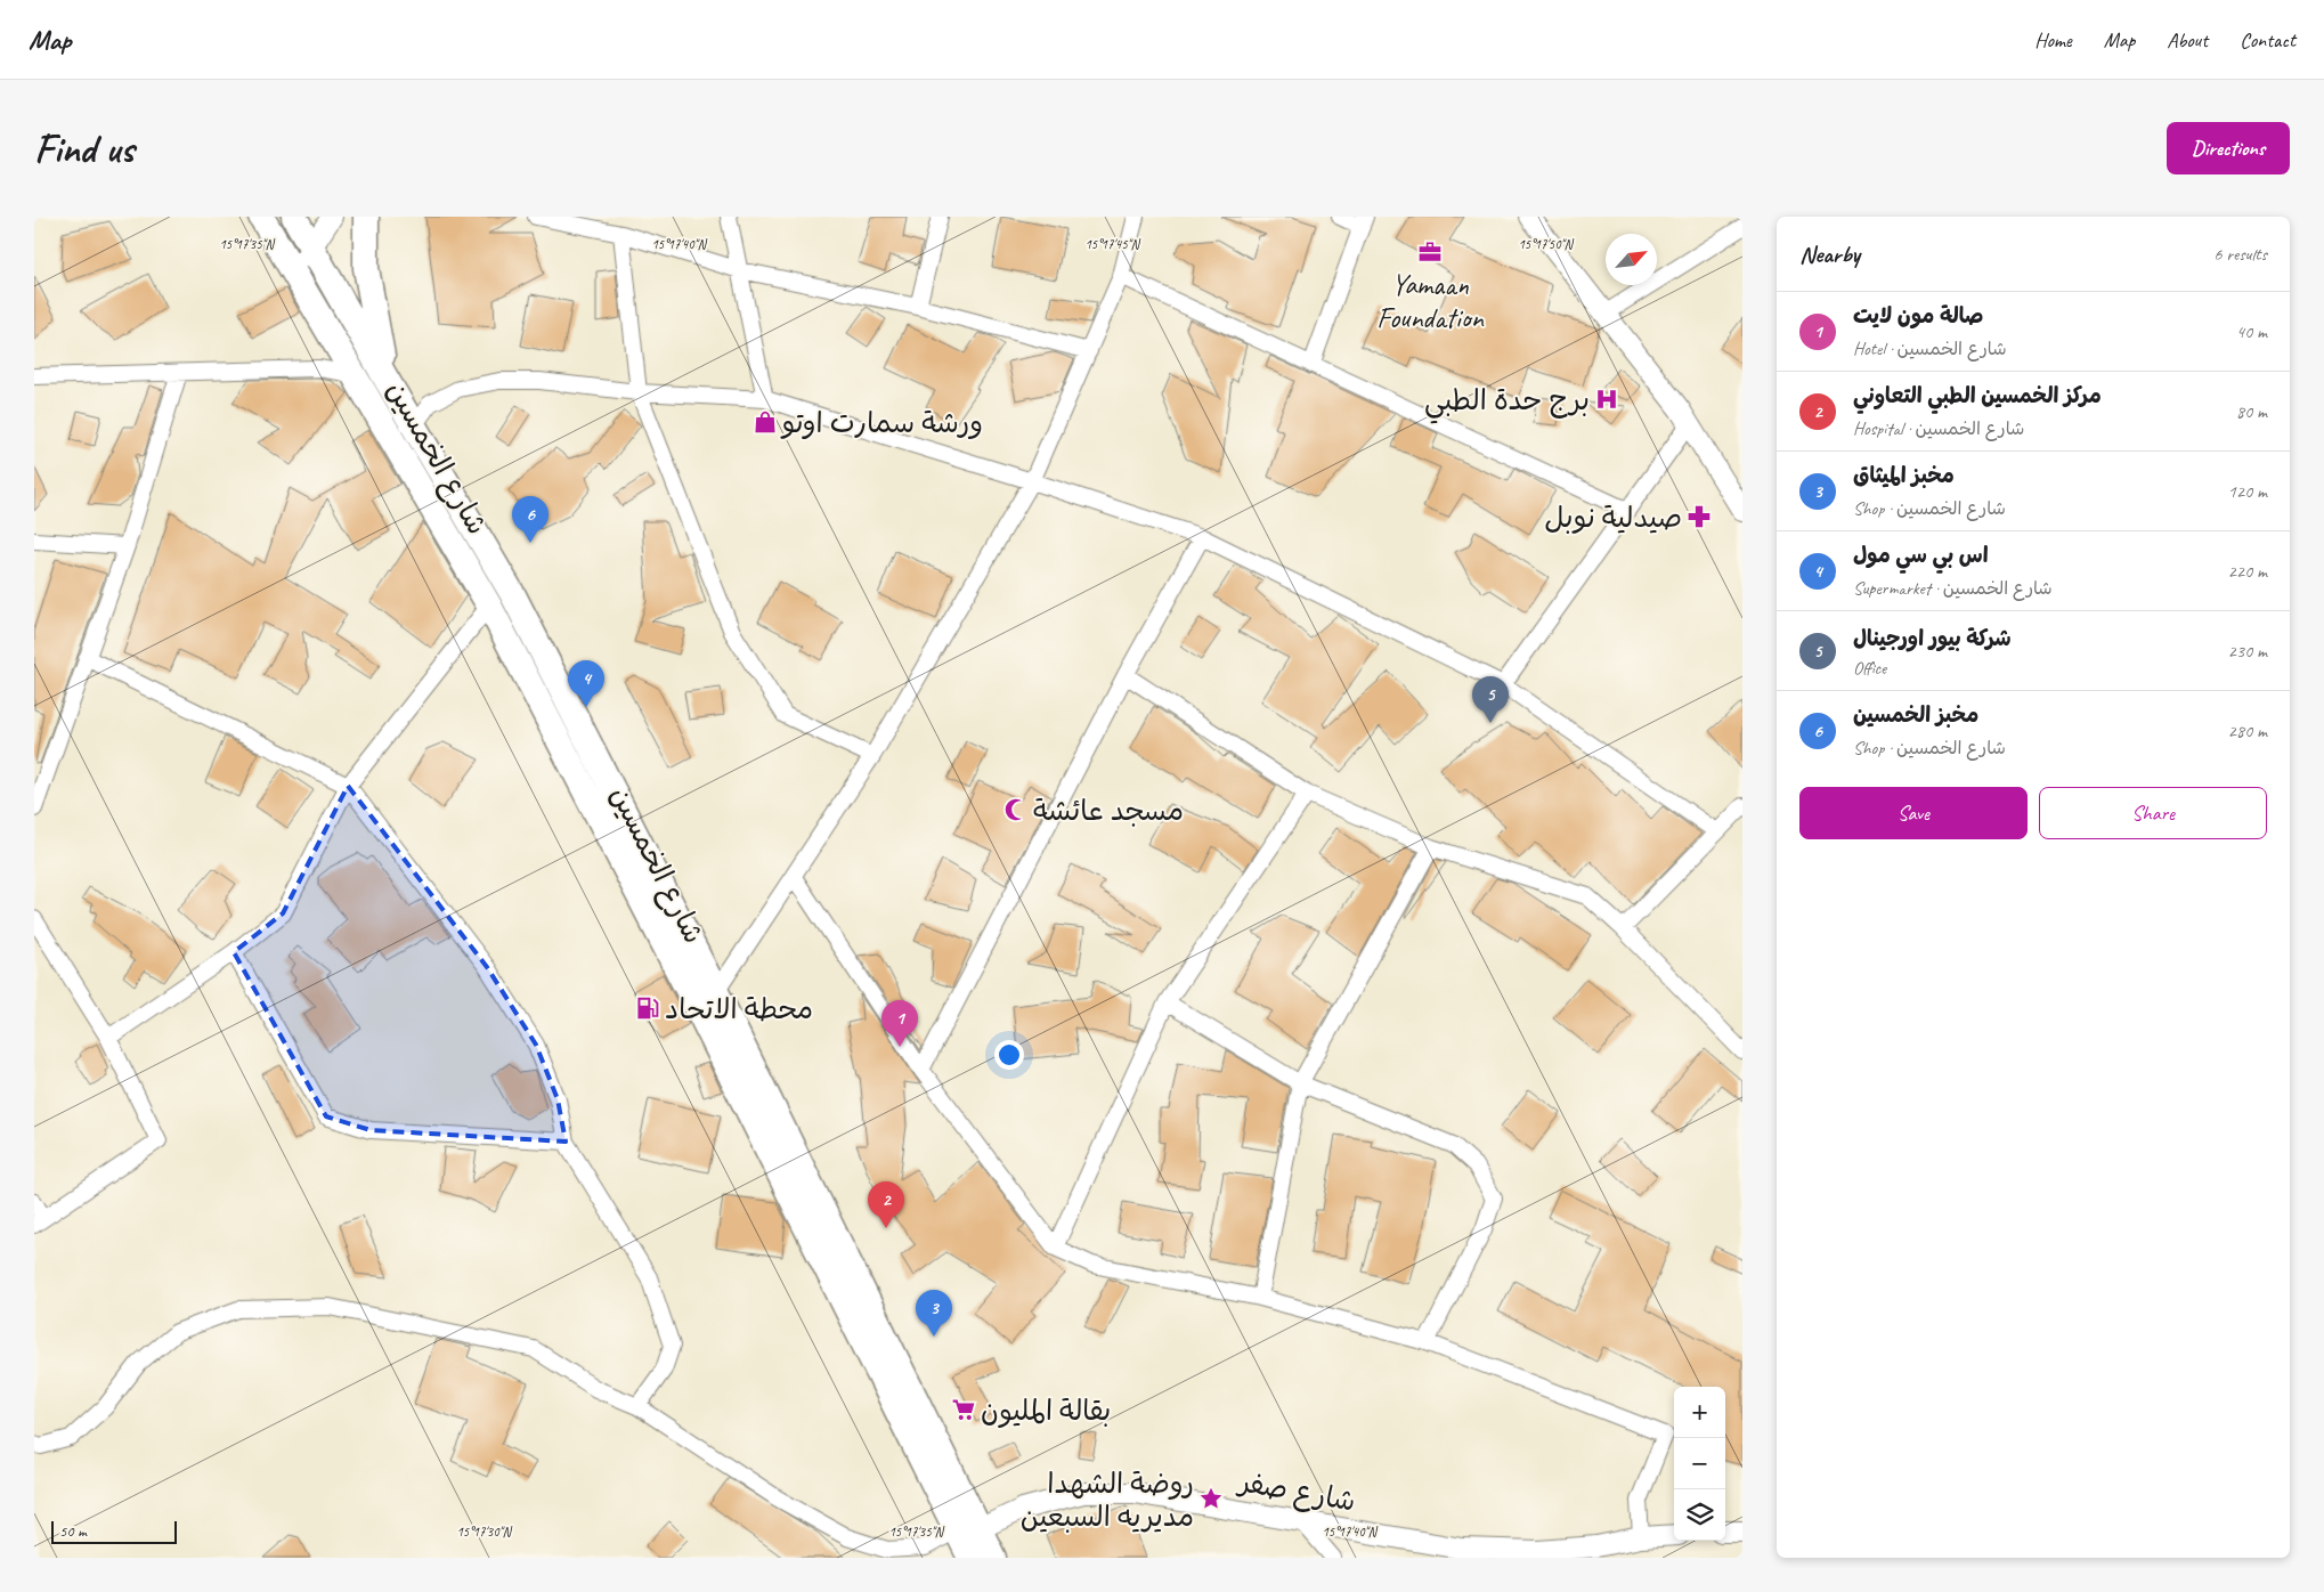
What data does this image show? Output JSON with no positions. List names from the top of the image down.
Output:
{
  "streets": {
    "main road": ["شارع الخمسين"],
    "street": ["شارع صفر"]
  },
  "crossings": [
    ["شارع الخمسين", "شارع صفر"]
  ],
  "places": {
    "office": ["Yamaan Foundation"],
    "hospital": ["برج حدة الطبي"],
    "shop": ["ورشة سمارت اوتو"],
    "pharmacy": ["صيدلية نوبل"],
    "mosque": ["مسجد عائشة"],
    "fuel station": ["محطة الاتحاد"],
    "supermarket": ["بقالة المليون"],
    "place": ["روضة الشهدا مديريه السبعين"]
  },
  "scale_bar": "50 m",
  "north": "top right",
  "page": {
    "header": "Map",
    "nav": [
      "Home",
      "Map",
      "About",
      "Contact"
    ],
    "buttons": [
      "Directions",
      ["Save", "Share"]
    ],
    "title": "Find us",
    "heading": ["Nearby", "6 results"],
    "list": [
      {
        "mark": "1",
        "name": "صالة مون لايت",
        "note": "Hotel · شارع الخمسين",
        "value": "40 m"
      },
      {
        "mark": "2",
        "name": "مركز الخمسين الطبي التعاوني",
        "note": "Hospital · شارع الخمسين",
        "value": "80 m"
      },
      {
        "mark": "3",
        "name": "مخبز الميثاق",
        "note": "Shop · شارع الخمسين",
        "value": "120 m"
      },
      {
        "mark": "4",
        "name": "اس بي سي مول",
        "note": "Supermarket · شارع الخمسين",
        "value": "220 m"
      },
      {
        "mark": "5",
        "name": "شركة بيور اورجينال",
        "note": "Office",
        "value": "230 m"
      },
      {
        "mark": "6",
        "name": "مخبز الخمسين",
        "note": "Shop · شارع الخمسين",
        "value": "280 m"
      }
    ],
    "pins": [
      "6",
      "4",
      "5",
      "1",
      "2",
      "3"
    ],
    "map_buttons": ["+", "−"],
    "scale": "50 m"
  },
  "coordinates": [
    "15°17'35\"N",
    "15°17'40\"N",
    "15°17'45\"N",
    "15°17'50\"N",
    "15°17'30\"N"
  ]
}
